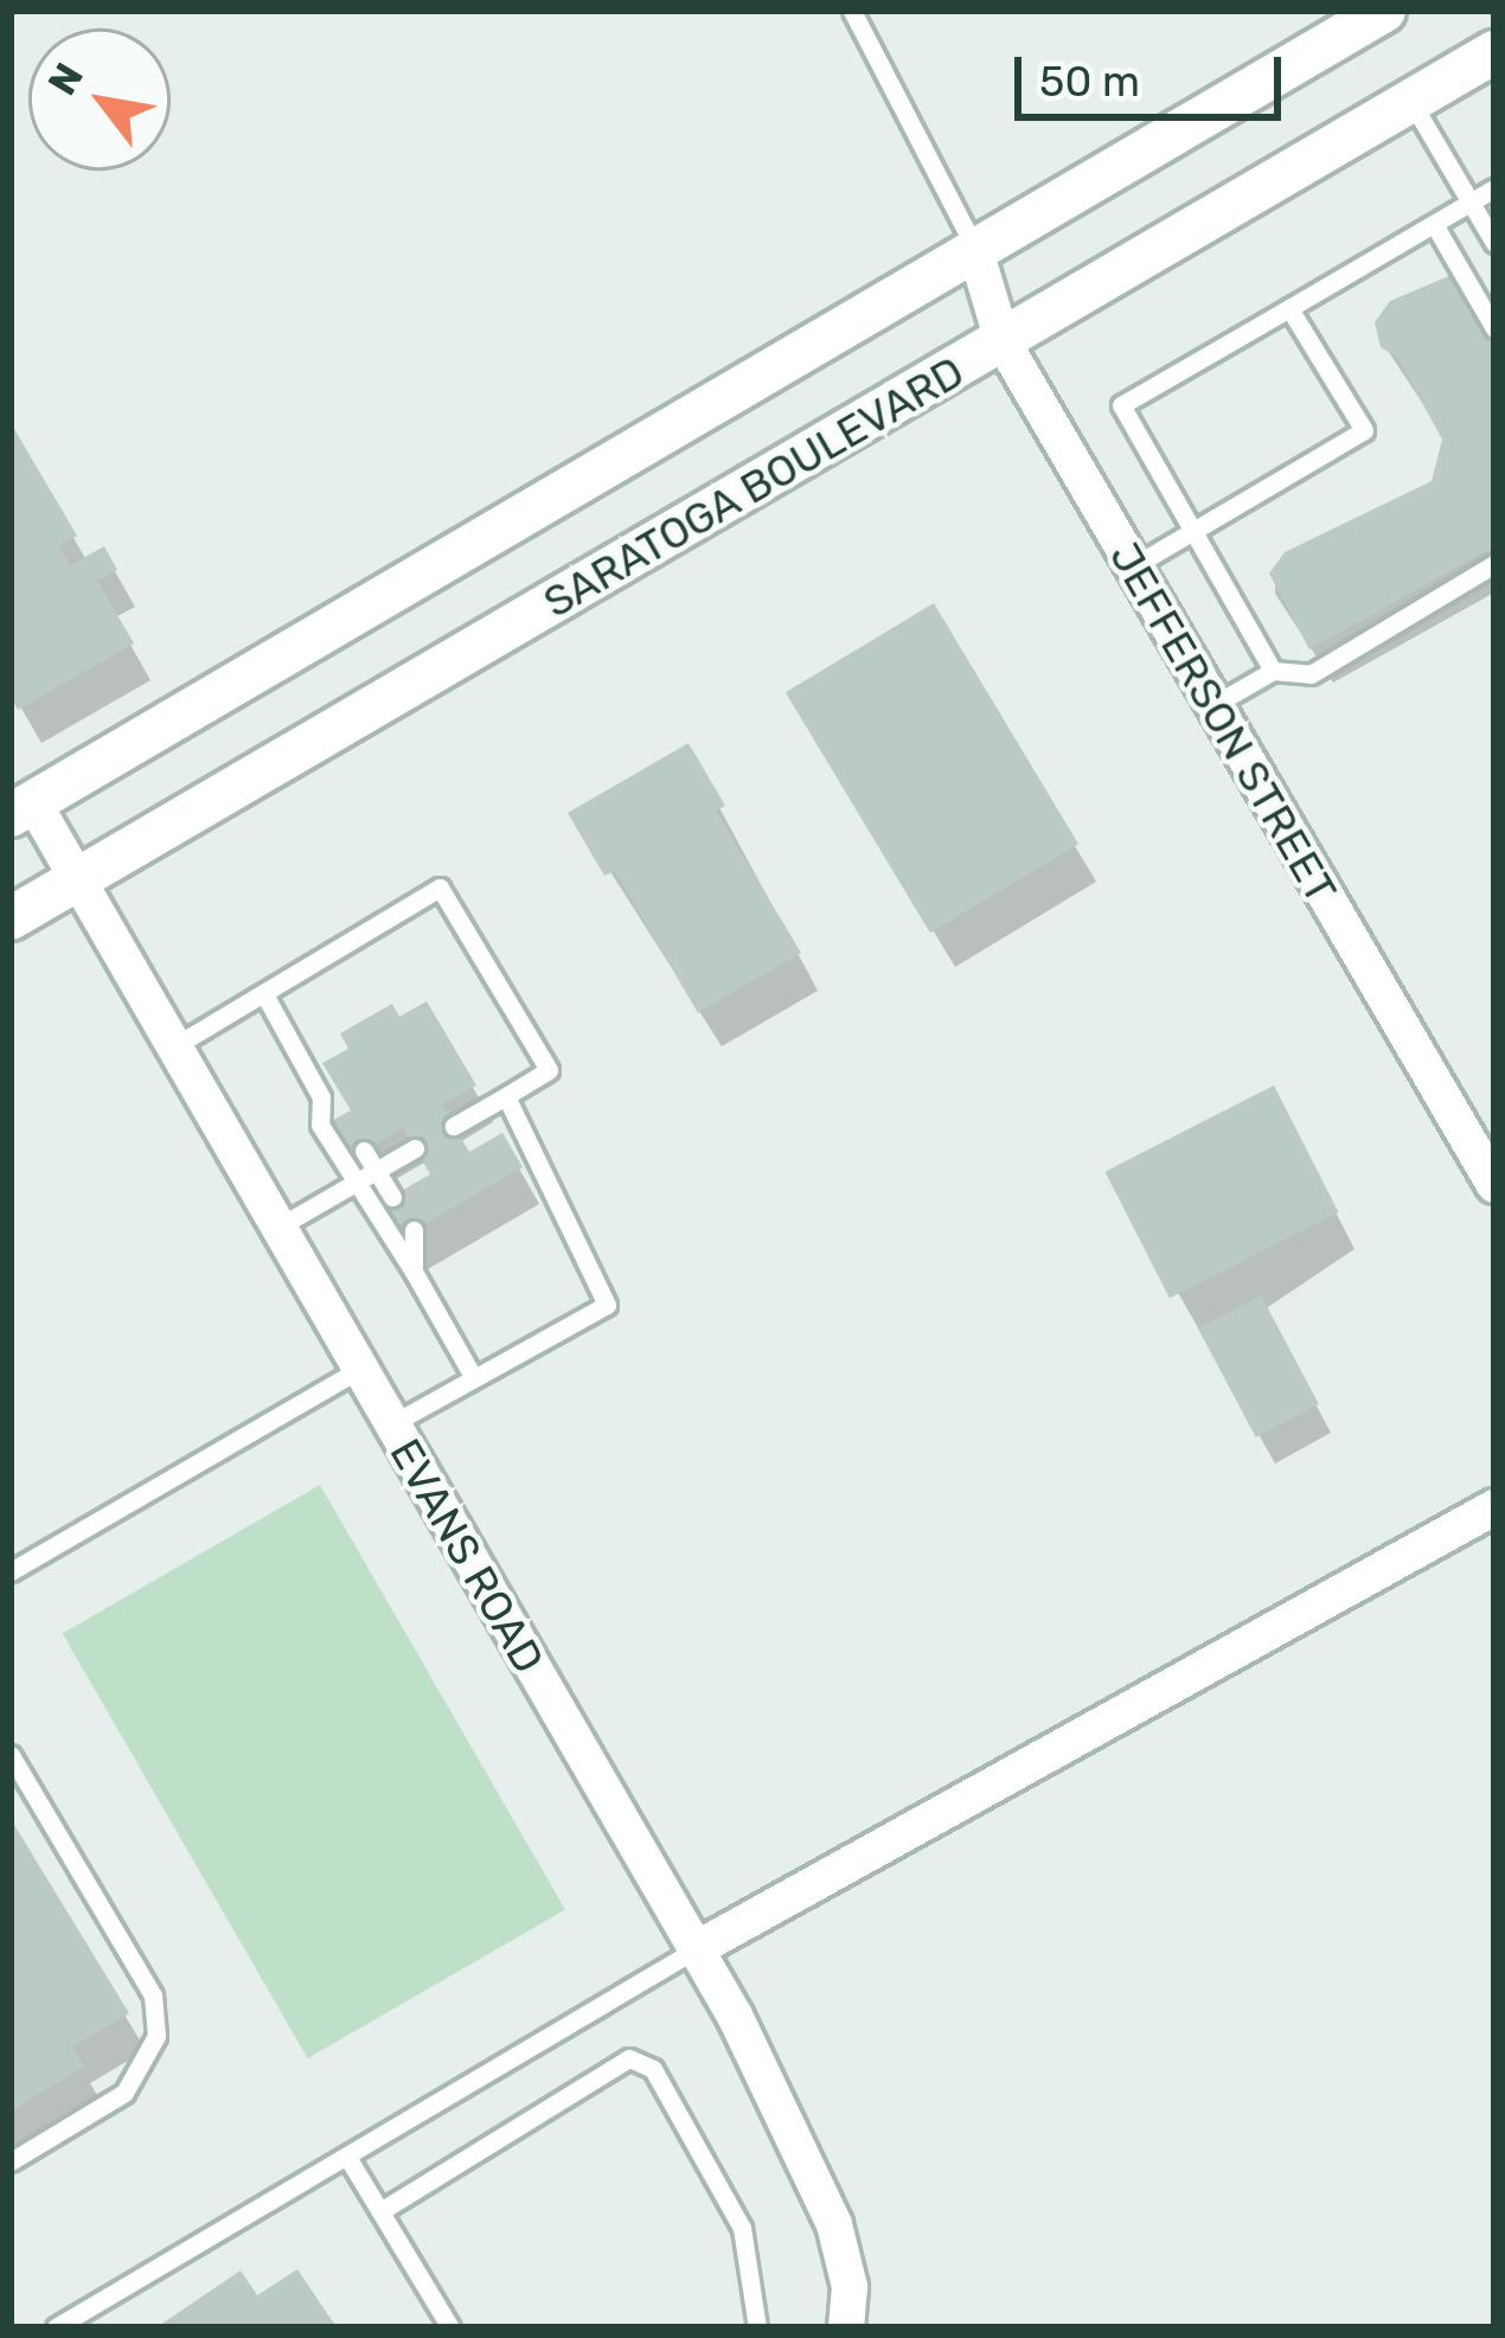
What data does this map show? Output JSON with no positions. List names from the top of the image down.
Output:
{
  "streets": {
    "main road": ["SARATOGA BOULEVARD"],
    "street": ["JEFFERSON STREET", "EVANS ROAD"]
  },
  "crossings": [
    ["SARATOGA BOULEVARD", "JEFFERSON STREET"],
    ["SARATOGA BOULEVARD", "EVANS ROAD"]
  ],
  "scale_bar": "50 m",
  "north": "top left"
}
